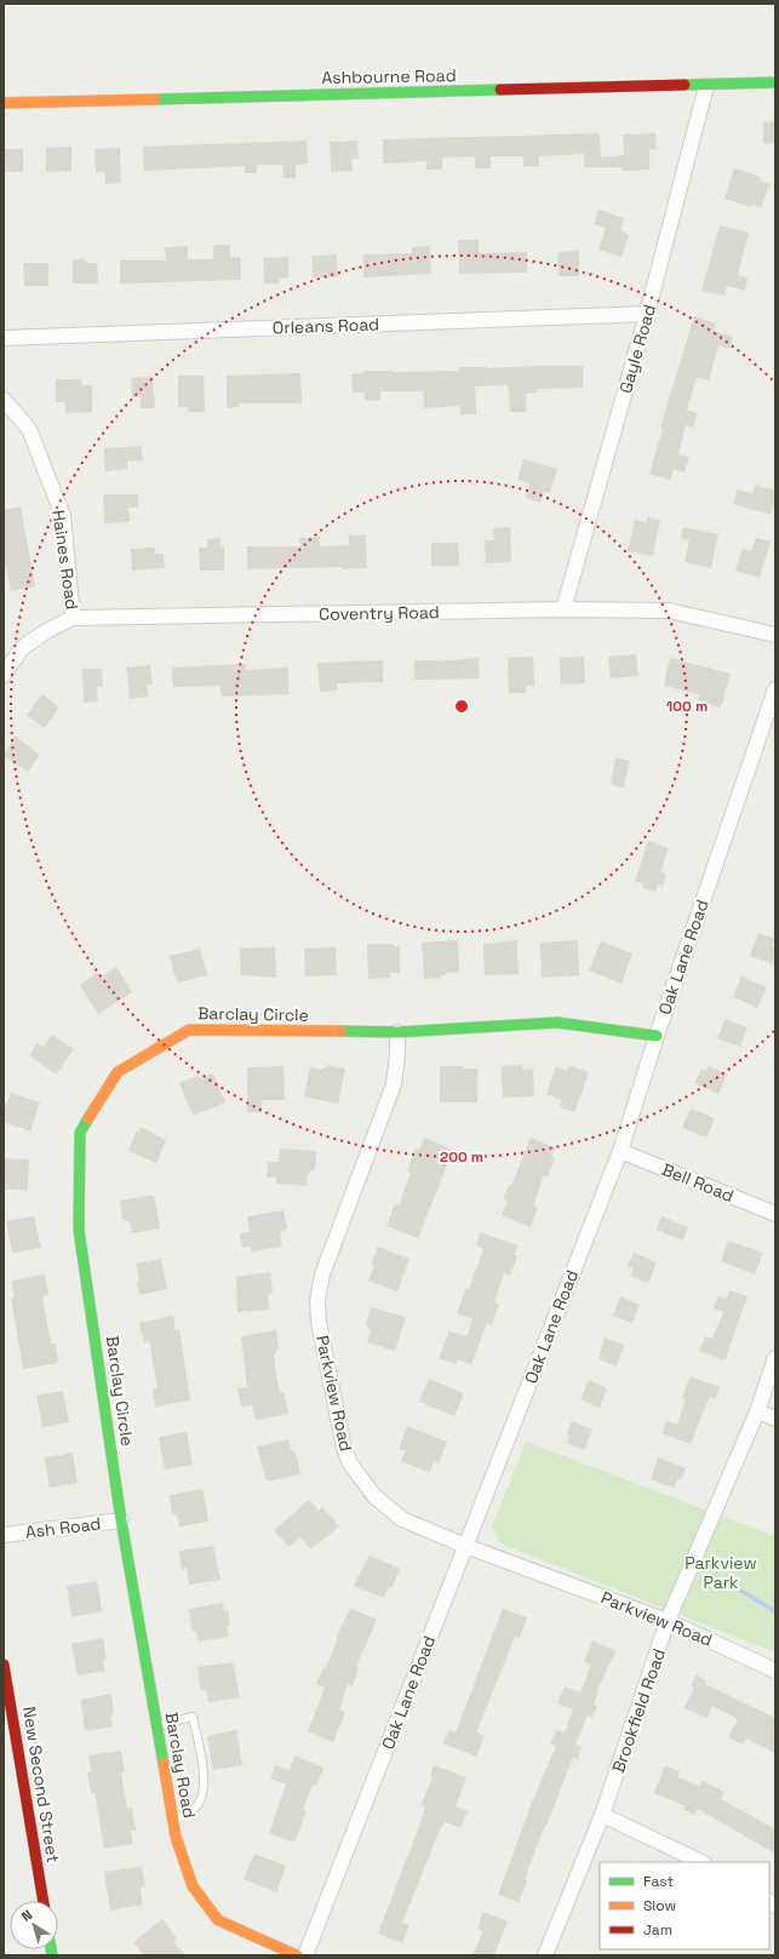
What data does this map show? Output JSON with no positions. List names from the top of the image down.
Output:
{
  "streets": {
    "street": [
      "Ashbourne Road",
      "Orleans Road",
      "Gayle Road",
      "Haines Road",
      "Coventry Road",
      "Oak Lane Road",
      "Barclay Circle",
      "Bell Road",
      "Parkview Road",
      "Ash Road",
      "Brookfield Road",
      "Barclay Road",
      "New Second Street"
    ]
  },
  "crossings": [
    ["Ashbourne Road", "Gayle Road"],
    ["Orleans Road", "Gayle Road"],
    ["Gayle Road", "Coventry Road"],
    ["Haines Road", "Coventry Road"],
    ["Oak Lane Road", "Barclay Circle"],
    ["Oak Lane Road", "Bell Road"],
    ["Oak Lane Road", "Parkview Road"],
    ["Barclay Circle", "Parkview Road"],
    ["Barclay Circle", "Ash Road"],
    ["Barclay Circle", "Barclay Road"],
    ["Parkview Road", "Brookfield Road"],
    ["Ash Road", "Barclay Road"]
  ],
  "parks": ["Parkview Park"],
  "legend": ["Fast", "Slow", "Jam"],
  "north": "top left",
  "rings": ["100 m", "200 m"]
}
